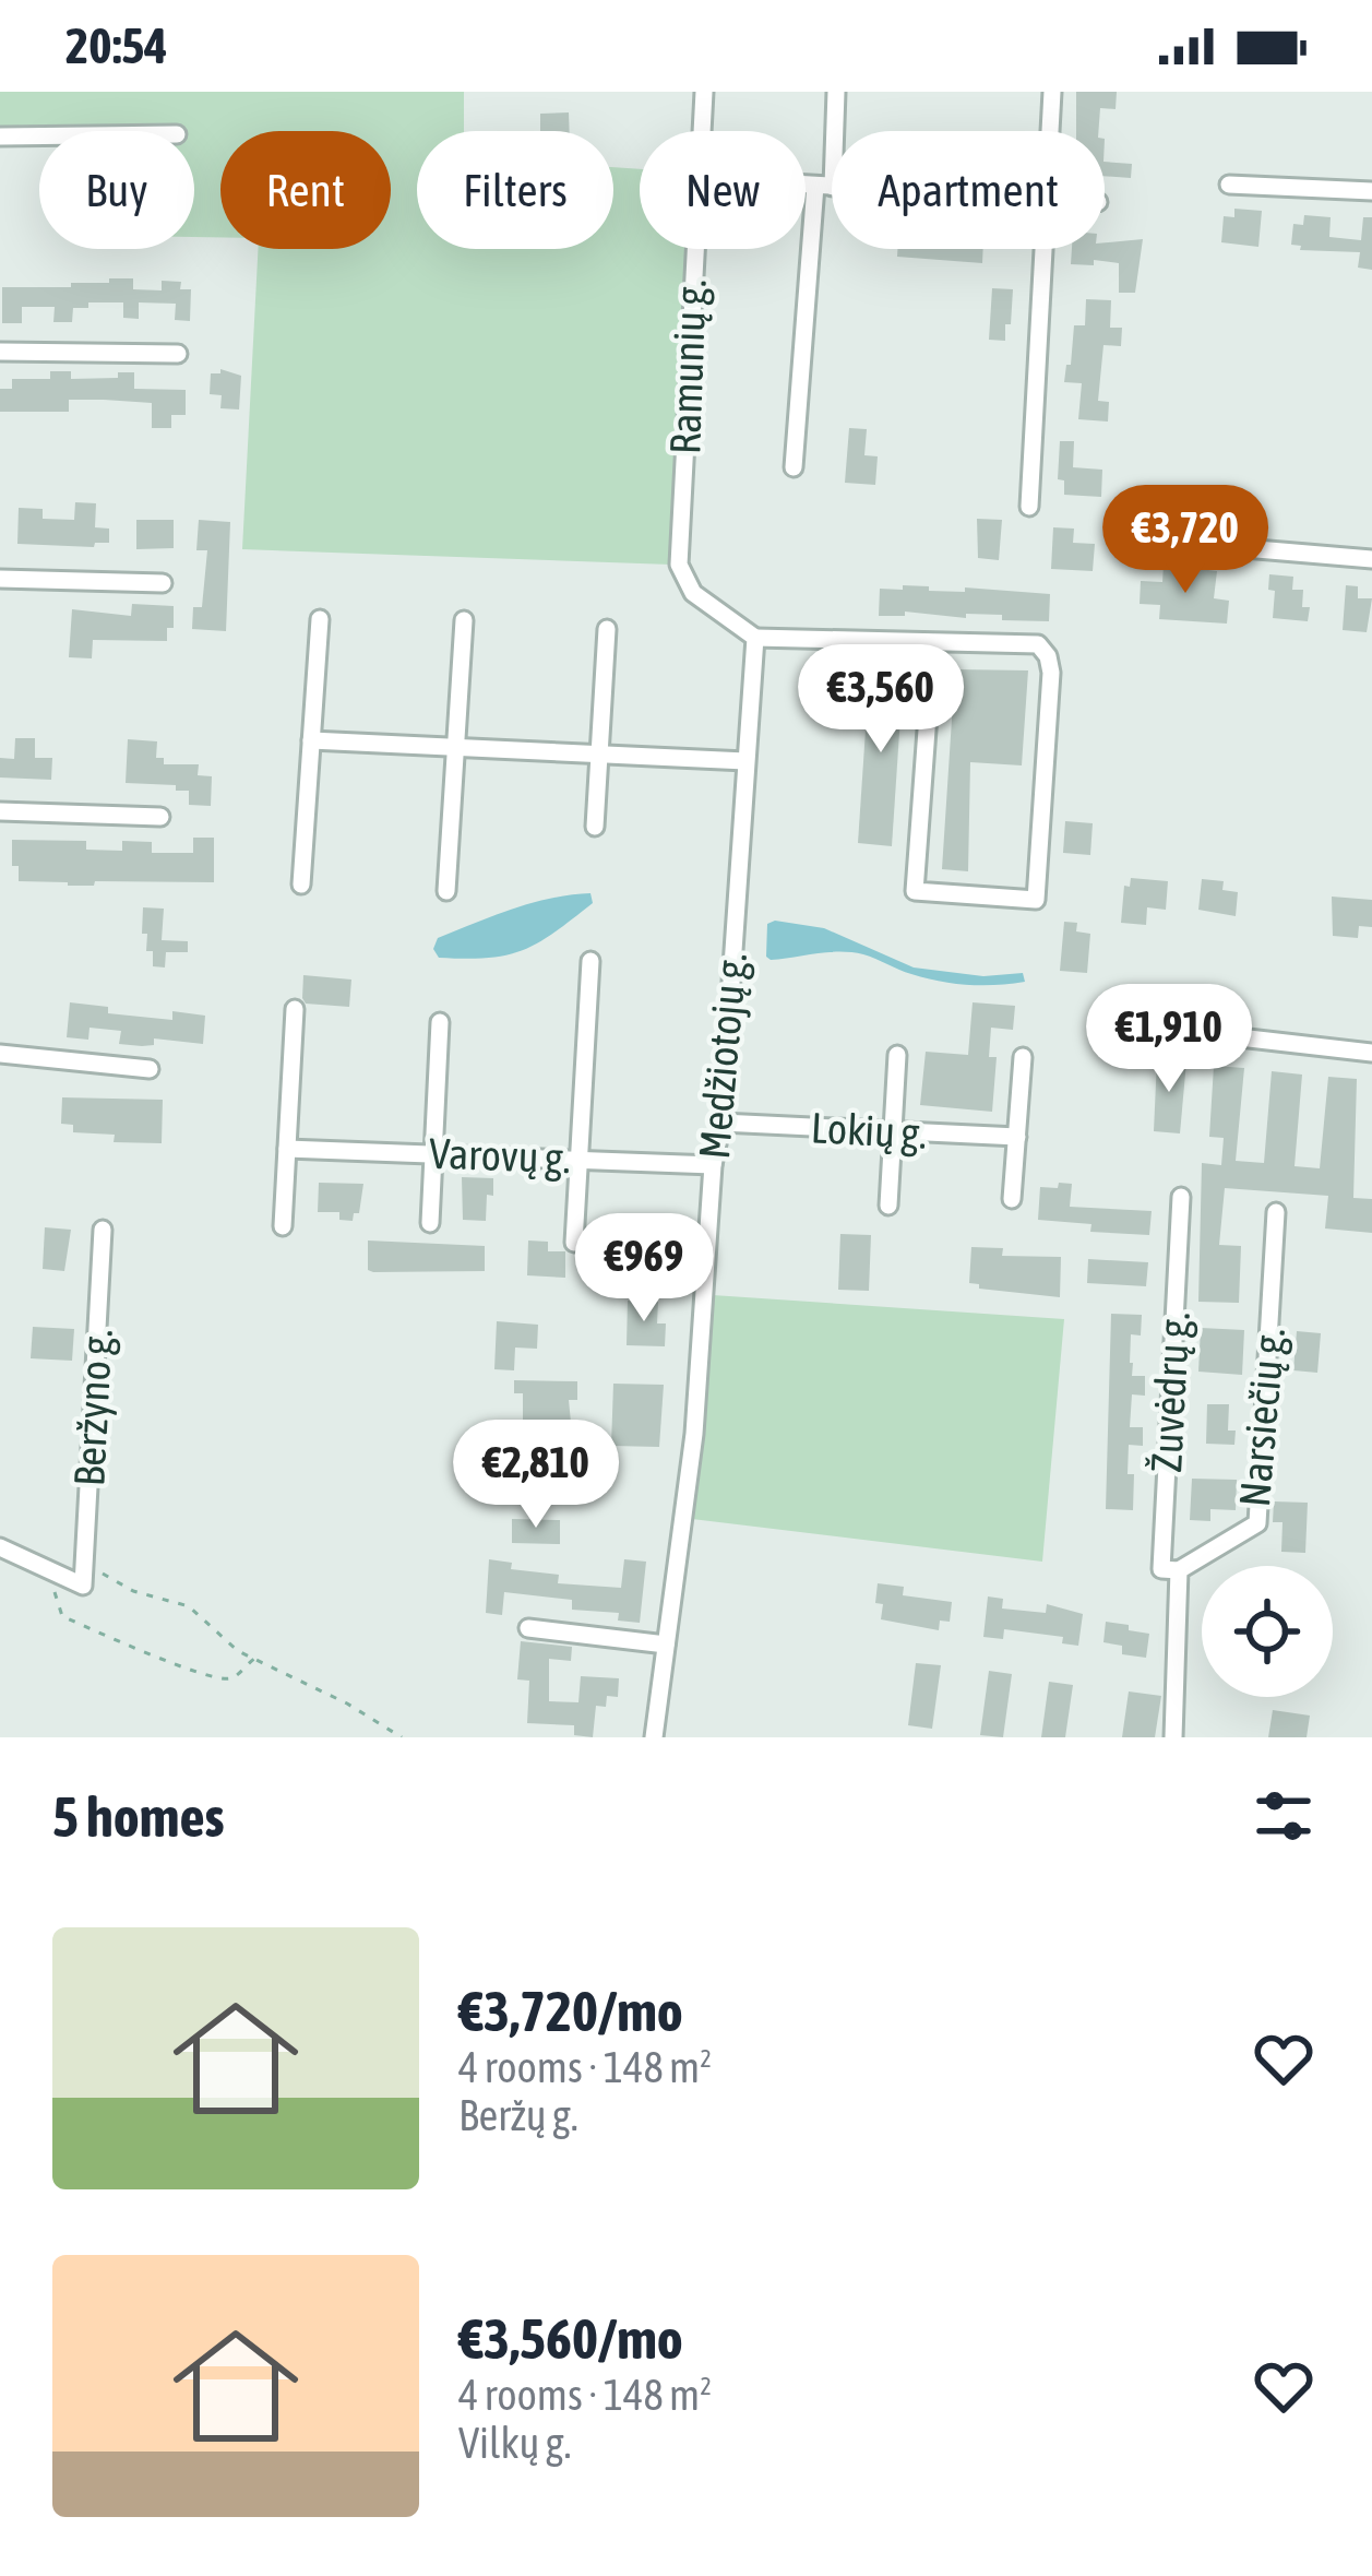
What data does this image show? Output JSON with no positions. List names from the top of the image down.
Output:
{
  "streets": {
    "street": [
      "Ramunių g.",
      "Medžiotojų g.",
      "Lokių g.",
      "Varovų g.",
      "Žuvėdrų g.",
      "Beržyno g.",
      "Narsiečių g."
    ]
  },
  "crossings": [
    ["Ramunių g.", "Medžiotojų g."],
    ["Medžiotojų g.", "Lokių g."],
    ["Medžiotojų g.", "Varovų g."],
    ["Žuvėdrų g.", "Narsiečių g."]
  ],
  "page": {
    "status": "20:54",
    "chip": [
      "Buy",
      "Rent",
      "Filters",
      "New",
      "Apartment"
    ],
    "price": [
      "€3,720",
      "€3,560",
      "€1,910",
      "€969",
      "€2,810"
    ],
    "heading": "5 homes",
    "list": [
      {
        "name": "€3,720/mo",
        "note": "4 rooms · 148 m² · Beržų g."
      },
      {
        "name": "€3,560/mo",
        "note": "4 rooms · 148 m² · Vilkų g."
      }
    ]
  }
}
